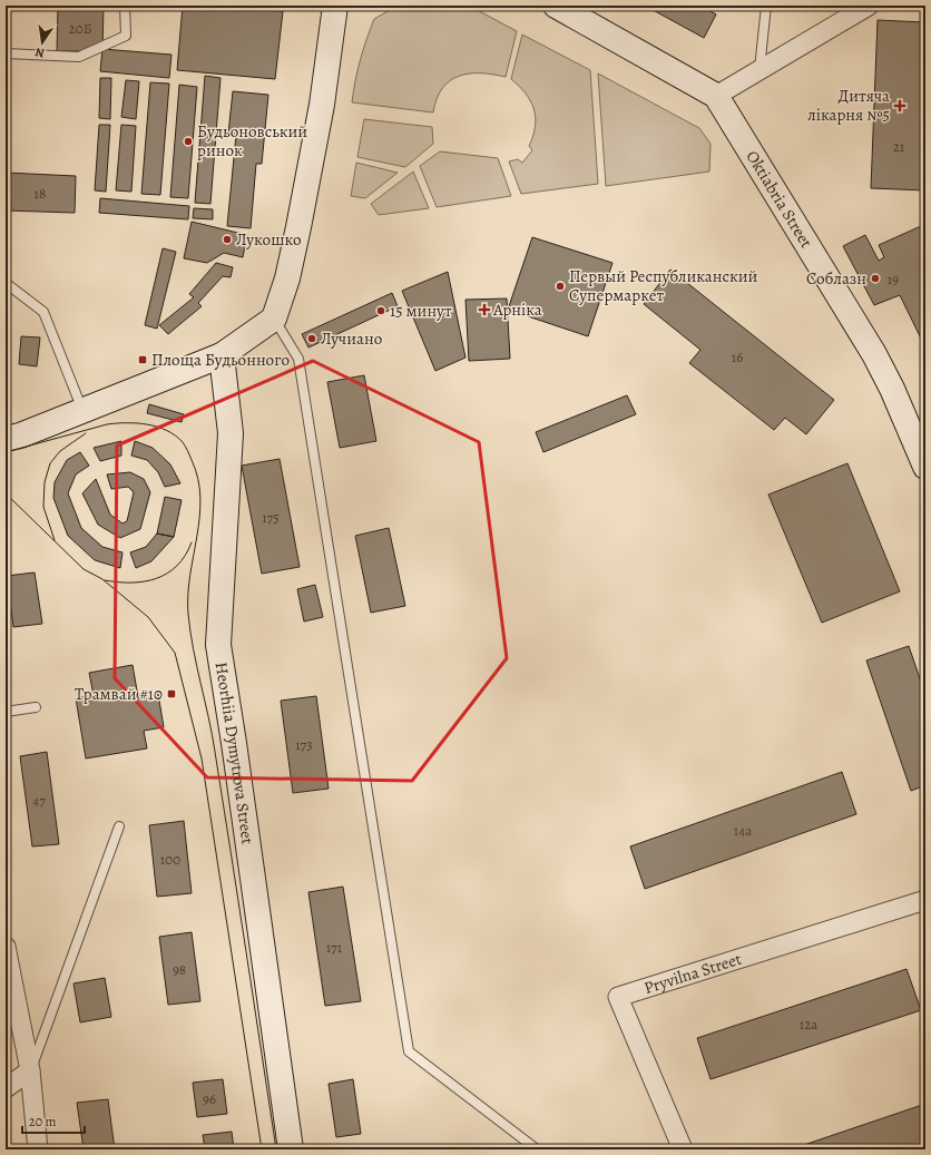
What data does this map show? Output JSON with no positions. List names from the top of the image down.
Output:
{
  "streets": {
    "main road": ["Oktiabria Street", "Heorhiia Dymytrova Street"],
    "street": ["Pryvilna Street"]
  },
  "places": {
    "health": ["Дитяча лікарня №5", "Арніка"],
    "other": [
      "Будьоновський ринок",
      "Лукошко",
      "Соблазн",
      "Первый Республиканский Супермаркет",
      "15 минут",
      "Лучиано"
    ],
    "transit": ["Площа Будьонного", "Трамвай #10"]
  },
  "house_numbers": [
    "20Б",
    "21",
    "18",
    "19",
    "16",
    "175",
    "173",
    "47",
    "14а",
    "100",
    "171",
    "98",
    "12а",
    "96"
  ],
  "scale_bar": "20 m",
  "north": "bottom"
}
